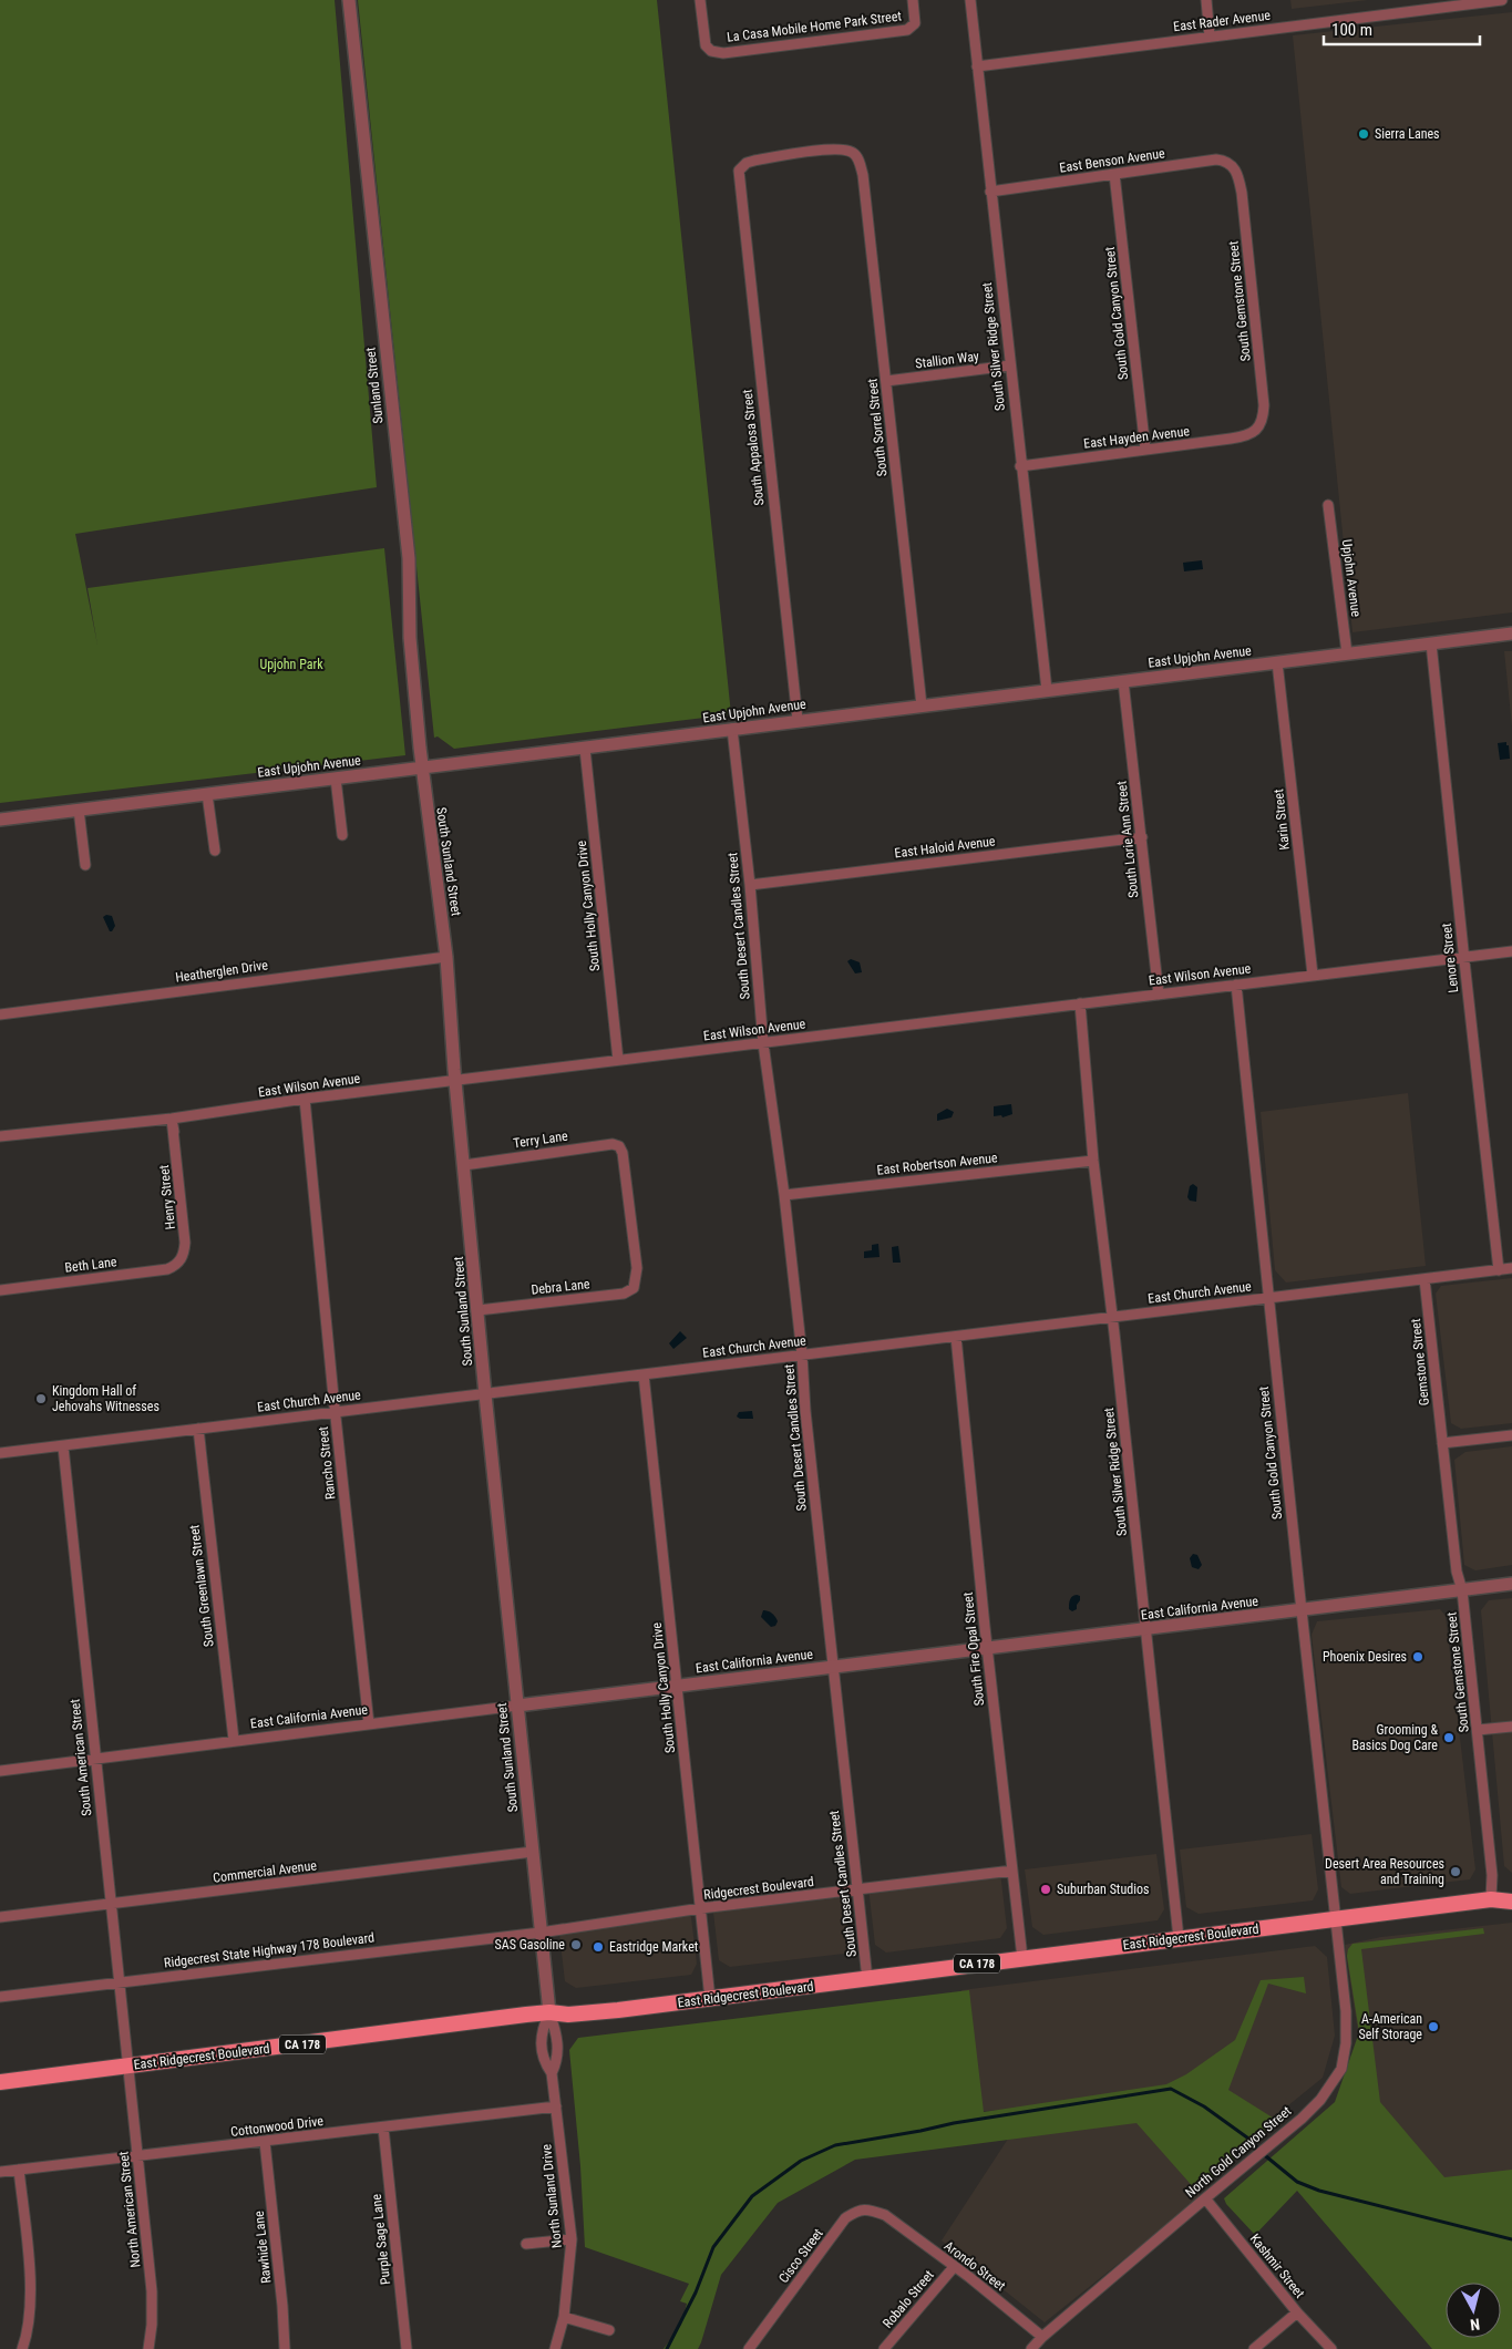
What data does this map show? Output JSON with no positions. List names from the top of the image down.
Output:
{
  "streets": {
    "main road": ["East Ridgecrest Boulevard", "CA 178"],
    "street": [
      "East Rader Avenue",
      "La Casa Mobile Home Park Street",
      "East Benson Avenue",
      "South Gemstone Street",
      "South Gold Canyon Street",
      "South Silver Ridge Street",
      "Stallion Way",
      "Sunland Street",
      "South Sorrel Street",
      "East Hayden Avenue",
      "South Appalosa Street",
      "Upjohn Avenue",
      "East Upjohn Avenue",
      "Karin Street",
      "South Lorie Ann Street",
      "East Haloid Avenue",
      "South Sunland Street",
      "South Holly Canyon Drive",
      "South Desert Candles Street",
      "Lenore Street",
      "Heatherglen Drive",
      "East Wilson Avenue",
      "Terry Lane",
      "East Robertson Avenue",
      "Henry Street",
      "Beth Lane",
      "Debra Lane",
      "East Church Avenue",
      "Gemstone Street",
      "Rancho Street",
      "South Greenlawn Street",
      "East California Avenue",
      "South Fire Opal Street",
      "South American Street",
      "Commercial Avenue",
      "Ridgecrest Boulevard",
      "Ridgecrest State Highway 178 Boulevard",
      "Cottonwood Drive",
      "North Gold Canyon Street",
      "North Sunland Drive",
      "North American Street",
      "Purple Sage Lane",
      "Rawhide Lane",
      "Cisco Street",
      "Arondo Street",
      "Kashmir Street",
      "Robalo Street"
    ]
  },
  "crossings": [
    ["East Rader Avenue", "South Silver Ridge Street"],
    ["East Benson Avenue", "South Gemstone Street"],
    ["East Benson Avenue", "South Gold Canyon Street"],
    ["East Benson Avenue", "South Silver Ridge Street"],
    ["South Gemstone Street", "East Hayden Avenue"],
    ["South Gemstone Street", "Gemstone Street"],
    ["South Gemstone Street", "East California Avenue"],
    ["South Gemstone Street", "East Ridgecrest Boulevard"],
    ["South Gold Canyon Street", "East Hayden Avenue"],
    ["South Gold Canyon Street", "East Wilson Avenue"],
    ["South Gold Canyon Street", "East Church Avenue"],
    ["South Gold Canyon Street", "East California Avenue"],
    ["South Gold Canyon Street", "East Ridgecrest Boulevard"],
    ["South Gold Canyon Street", "North Gold Canyon Street"],
    ["South Silver Ridge Street", "Stallion Way"],
    ["South Silver Ridge Street", "East Hayden Avenue"],
    ["South Silver Ridge Street", "East Upjohn Avenue"],
    ["South Silver Ridge Street", "East Wilson Avenue"],
    ["South Silver Ridge Street", "East Robertson Avenue"],
    ["South Silver Ridge Street", "East Church Avenue"],
    ["South Silver Ridge Street", "East California Avenue"],
    ["South Silver Ridge Street", "East Ridgecrest Boulevard"],
    ["Stallion Way", "South Sorrel Street"],
    ["Sunland Street", "East Upjohn Avenue"],
    ["Sunland Street", "South Sunland Street"],
    ["South Sorrel Street", "South Appalosa Street"],
    ["South Sorrel Street", "East Upjohn Avenue"],
    ["South Appalosa Street", "East Upjohn Avenue"],
    ["Upjohn Avenue", "East Upjohn Avenue"],
    ["East Upjohn Avenue", "Karin Street"],
    ["East Upjohn Avenue", "South Lorie Ann Street"],
    ["East Upjohn Avenue", "South Sunland Street"],
    ["East Upjohn Avenue", "South Holly Canyon Drive"],
    ["East Upjohn Avenue", "South Desert Candles Street"],
    ["East Upjohn Avenue", "Lenore Street"],
    ["Karin Street", "East Wilson Avenue"],
    ["South Lorie Ann Street", "East Haloid Avenue"],
    ["South Lorie Ann Street", "East Wilson Avenue"],
    ["East Haloid Avenue", "South Desert Candles Street"],
    ["South Sunland Street", "Heatherglen Drive"],
    ["South Sunland Street", "East Wilson Avenue"],
    ["South Sunland Street", "Terry Lane"],
    ["South Sunland Street", "Debra Lane"],
    ["South Sunland Street", "East Church Avenue"],
    ["South Sunland Street", "East California Avenue"],
    ["South Sunland Street", "Commercial Avenue"],
    ["South Holly Canyon Drive", "East Wilson Avenue"],
    ["South Holly Canyon Drive", "East Church Avenue"],
    ["South Holly Canyon Drive", "East California Avenue"],
    ["South Holly Canyon Drive", "Ridgecrest Boulevard"],
    ["South Holly Canyon Drive", "East Ridgecrest Boulevard"],
    ["South Desert Candles Street", "East Wilson Avenue"],
    ["South Desert Candles Street", "East Robertson Avenue"],
    ["South Desert Candles Street", "East Church Avenue"],
    ["South Desert Candles Street", "East California Avenue"],
    ["South Desert Candles Street", "Ridgecrest Boulevard"],
    ["South Desert Candles Street", "East Ridgecrest Boulevard"],
    ["Lenore Street", "East Wilson Avenue"],
    ["Lenore Street", "East Church Avenue"],
    ["East Wilson Avenue", "Henry Street"],
    ["East Wilson Avenue", "Rancho Street"],
    ["Terry Lane", "Debra Lane"],
    ["Henry Street", "Beth Lane"],
    ["East Church Avenue", "Gemstone Street"],
    ["East Church Avenue", "Rancho Street"],
    ["East Church Avenue", "South Greenlawn Street"],
    ["East Church Avenue", "South Fire Opal Street"],
    ["East Church Avenue", "South American Street"],
    ["Rancho Street", "East California Avenue"],
    ["South Greenlawn Street", "East California Avenue"],
    ["East California Avenue", "South Fire Opal Street"],
    ["East California Avenue", "South American Street"],
    ["South Fire Opal Street", "Ridgecrest Boulevard"],
    ["South Fire Opal Street", "East Ridgecrest Boulevard"],
    ["South American Street", "Commercial Avenue"],
    ["South American Street", "East Ridgecrest Boulevard"],
    ["South American Street", "Ridgecrest State Highway 178 Boulevard"],
    ["South American Street", "North American Street"],
    ["Ridgecrest Boulevard", "Ridgecrest State Highway 178 Boulevard"],
    ["East Ridgecrest Boulevard", "North Gold Canyon Street"],
    ["East Ridgecrest Boulevard", "North Sunland Drive"],
    ["East Ridgecrest Boulevard", "North American Street"],
    ["Cottonwood Drive", "North Sunland Drive"],
    ["Cottonwood Drive", "North American Street"],
    ["Cottonwood Drive", "Purple Sage Lane"],
    ["Cottonwood Drive", "Rawhide Lane"],
    ["North Gold Canyon Street", "Arondo Street"],
    ["North Gold Canyon Street", "Kashmir Street"],
    ["Cisco Street", "Arondo Street"],
    ["Arondo Street", "Robalo Street"]
  ],
  "parks": ["Upjohn Park"],
  "places": [
    "Sierra Lanes",
    "Kingdom Hall of Jehovahs Witnesses",
    "Phoenix Desires",
    "Grooming & Basics Dog Care",
    "Desert Area Resources and Training",
    "Suburban Studios",
    "SAS Gasoline",
    "Eastridge Market",
    "A-American Self Storage"
  ],
  "scale_bar": "100 m",
  "north": "bottom"
}
